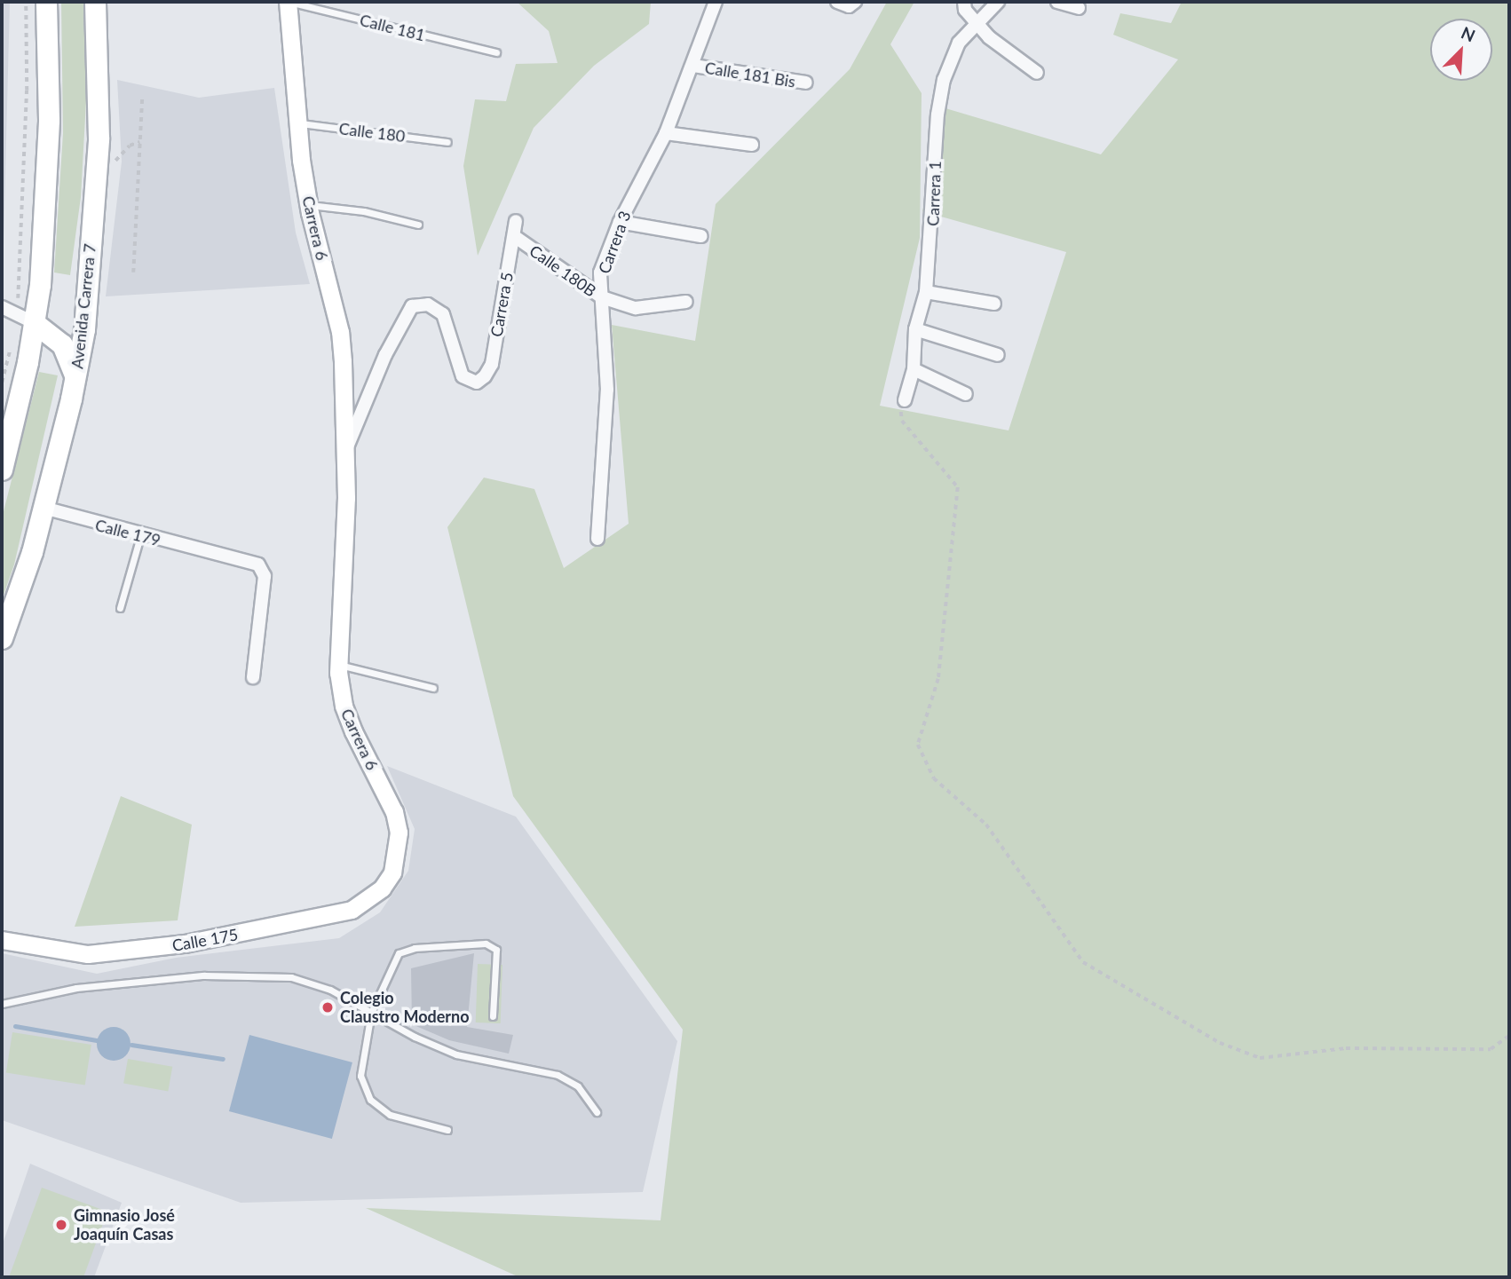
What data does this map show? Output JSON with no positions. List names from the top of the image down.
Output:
{
  "streets": {
    "main road": ["Avenida Carrera 7"],
    "street": [
      "Calle 181 Bis",
      "Carrera 1",
      "Carrera 6",
      "Carrera 3",
      "Calle 180B",
      "Carrera 5",
      "Calle 179",
      "Calle 175"
    ],
    "lane": ["Calle 181", "Calle 180"]
  },
  "crossings": [
    ["Calle 181", "Carrera 6"],
    ["Calle 181 Bis", "Carrera 3"],
    ["Calle 180", "Carrera 6"],
    ["Carrera 6", "Carrera 5"],
    ["Carrera 6", "Calle 175"],
    ["Carrera 3", "Calle 180B"],
    ["Calle 180B", "Carrera 5"],
    ["Avenida Carrera 7", "Calle 179"]
  ],
  "places": ["Colegio Claustro Moderno", "Gimnasio José Joaquín Casas"],
  "north": "top right"
}
